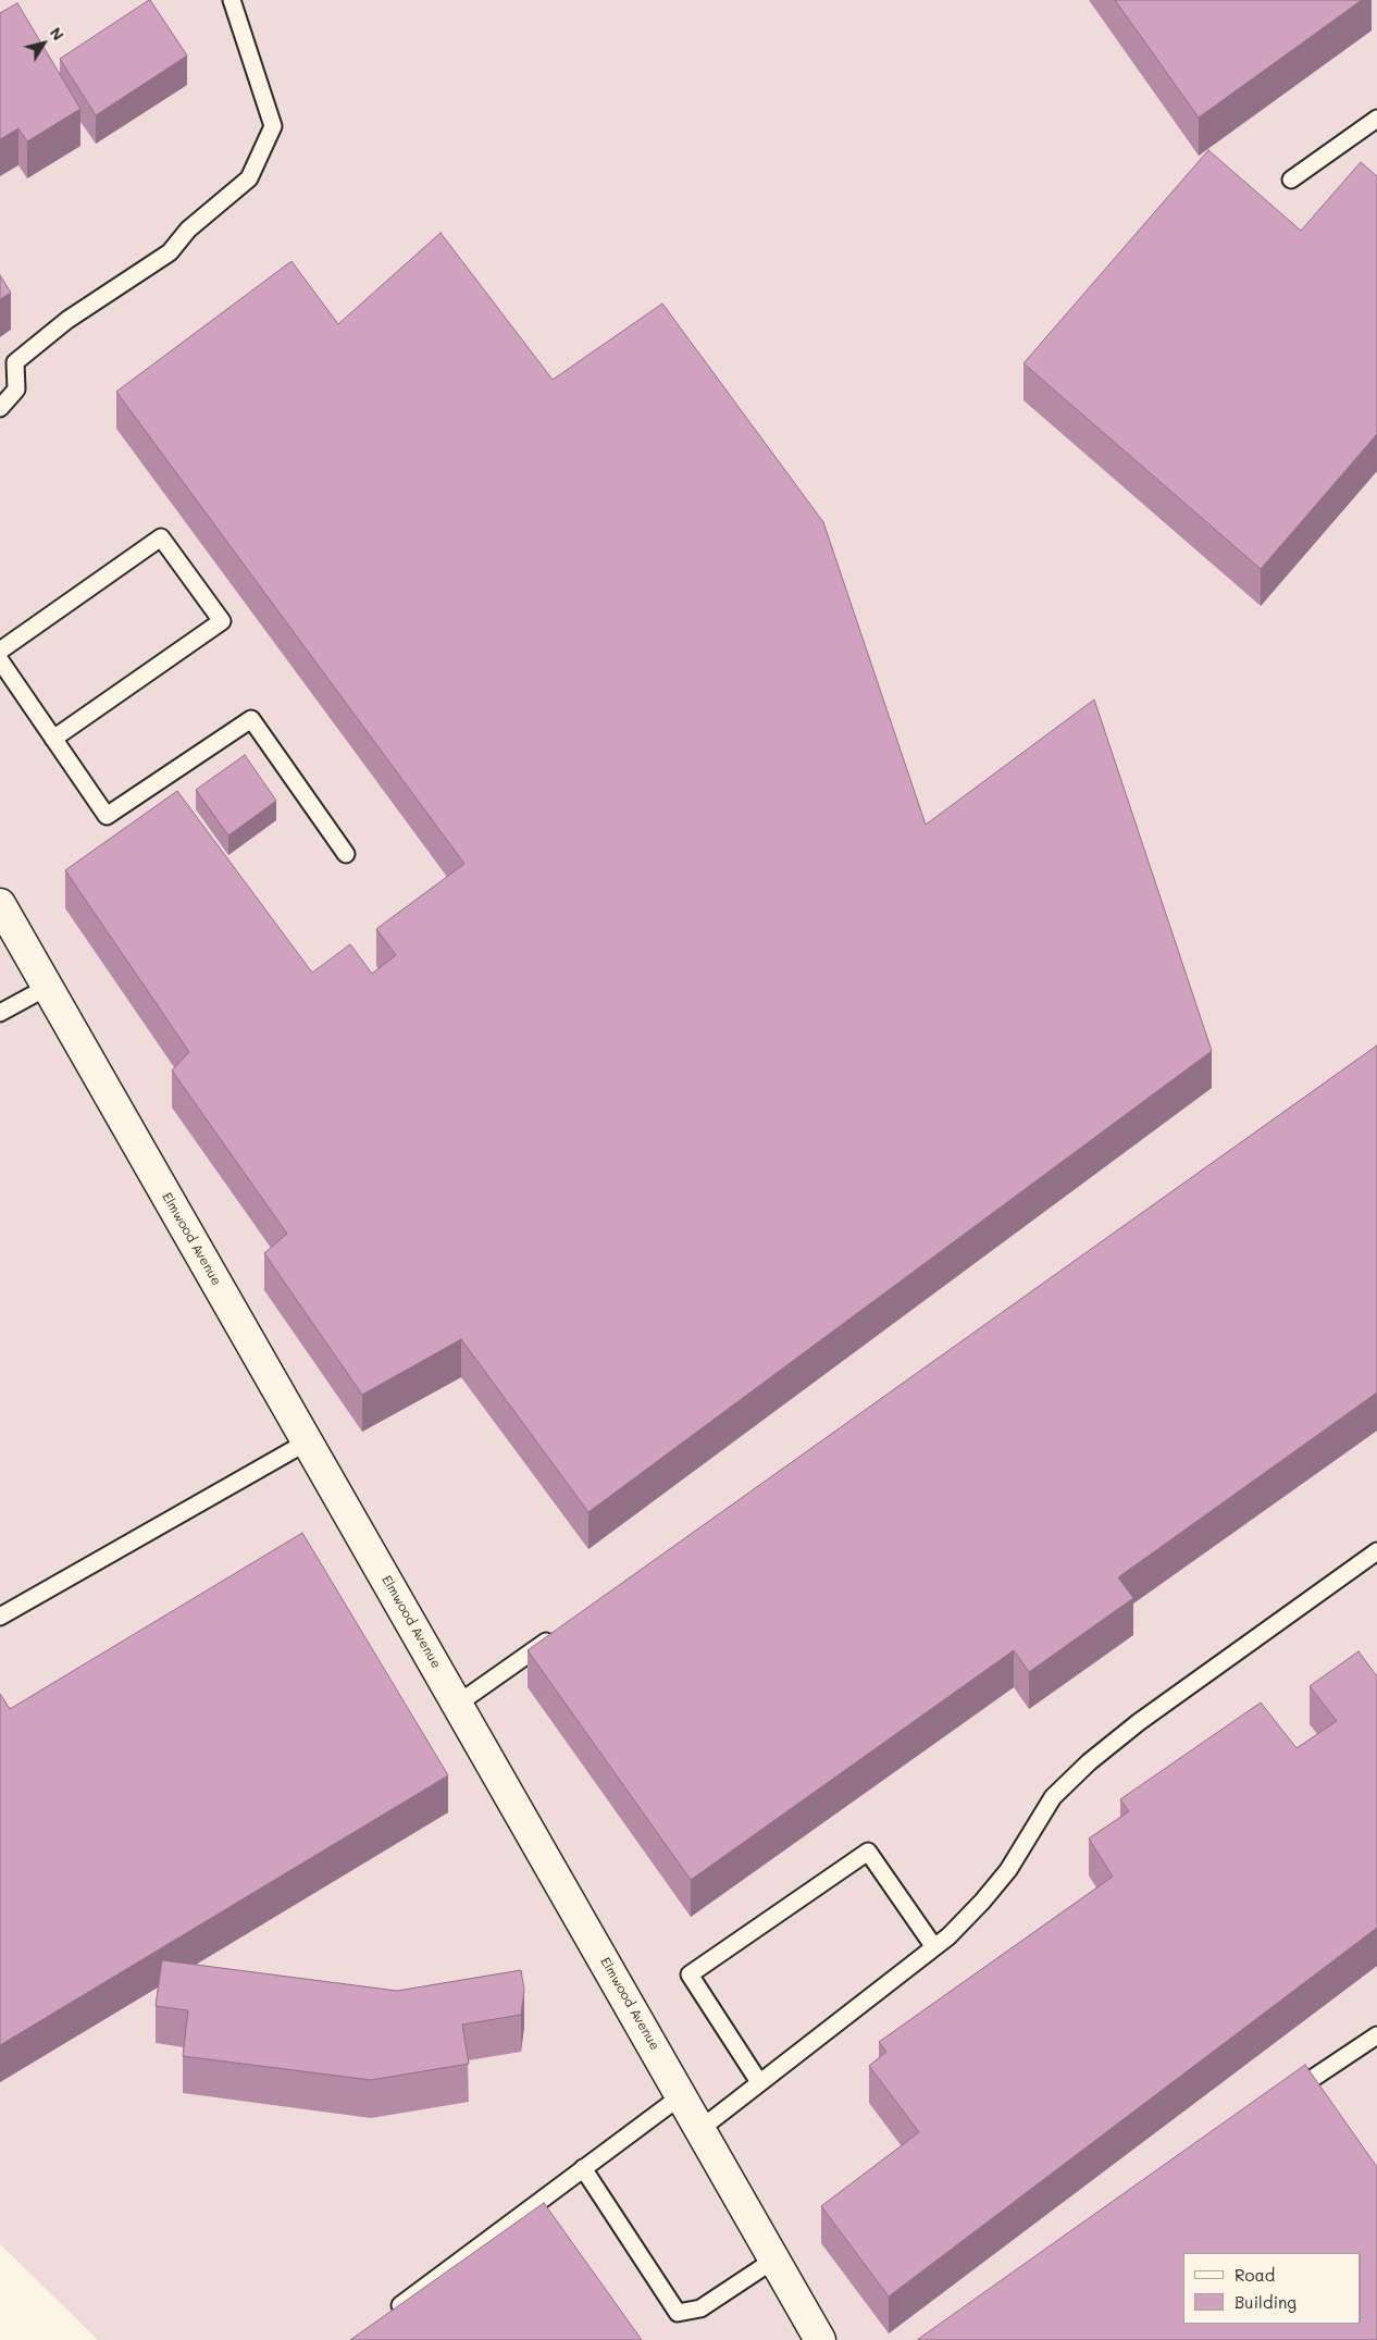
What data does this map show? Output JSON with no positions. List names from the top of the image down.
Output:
{
  "streets": {
    "street": ["Elmwood Avenue"]
  },
  "legend": ["Road", "Building"],
  "north": "top right"
}
